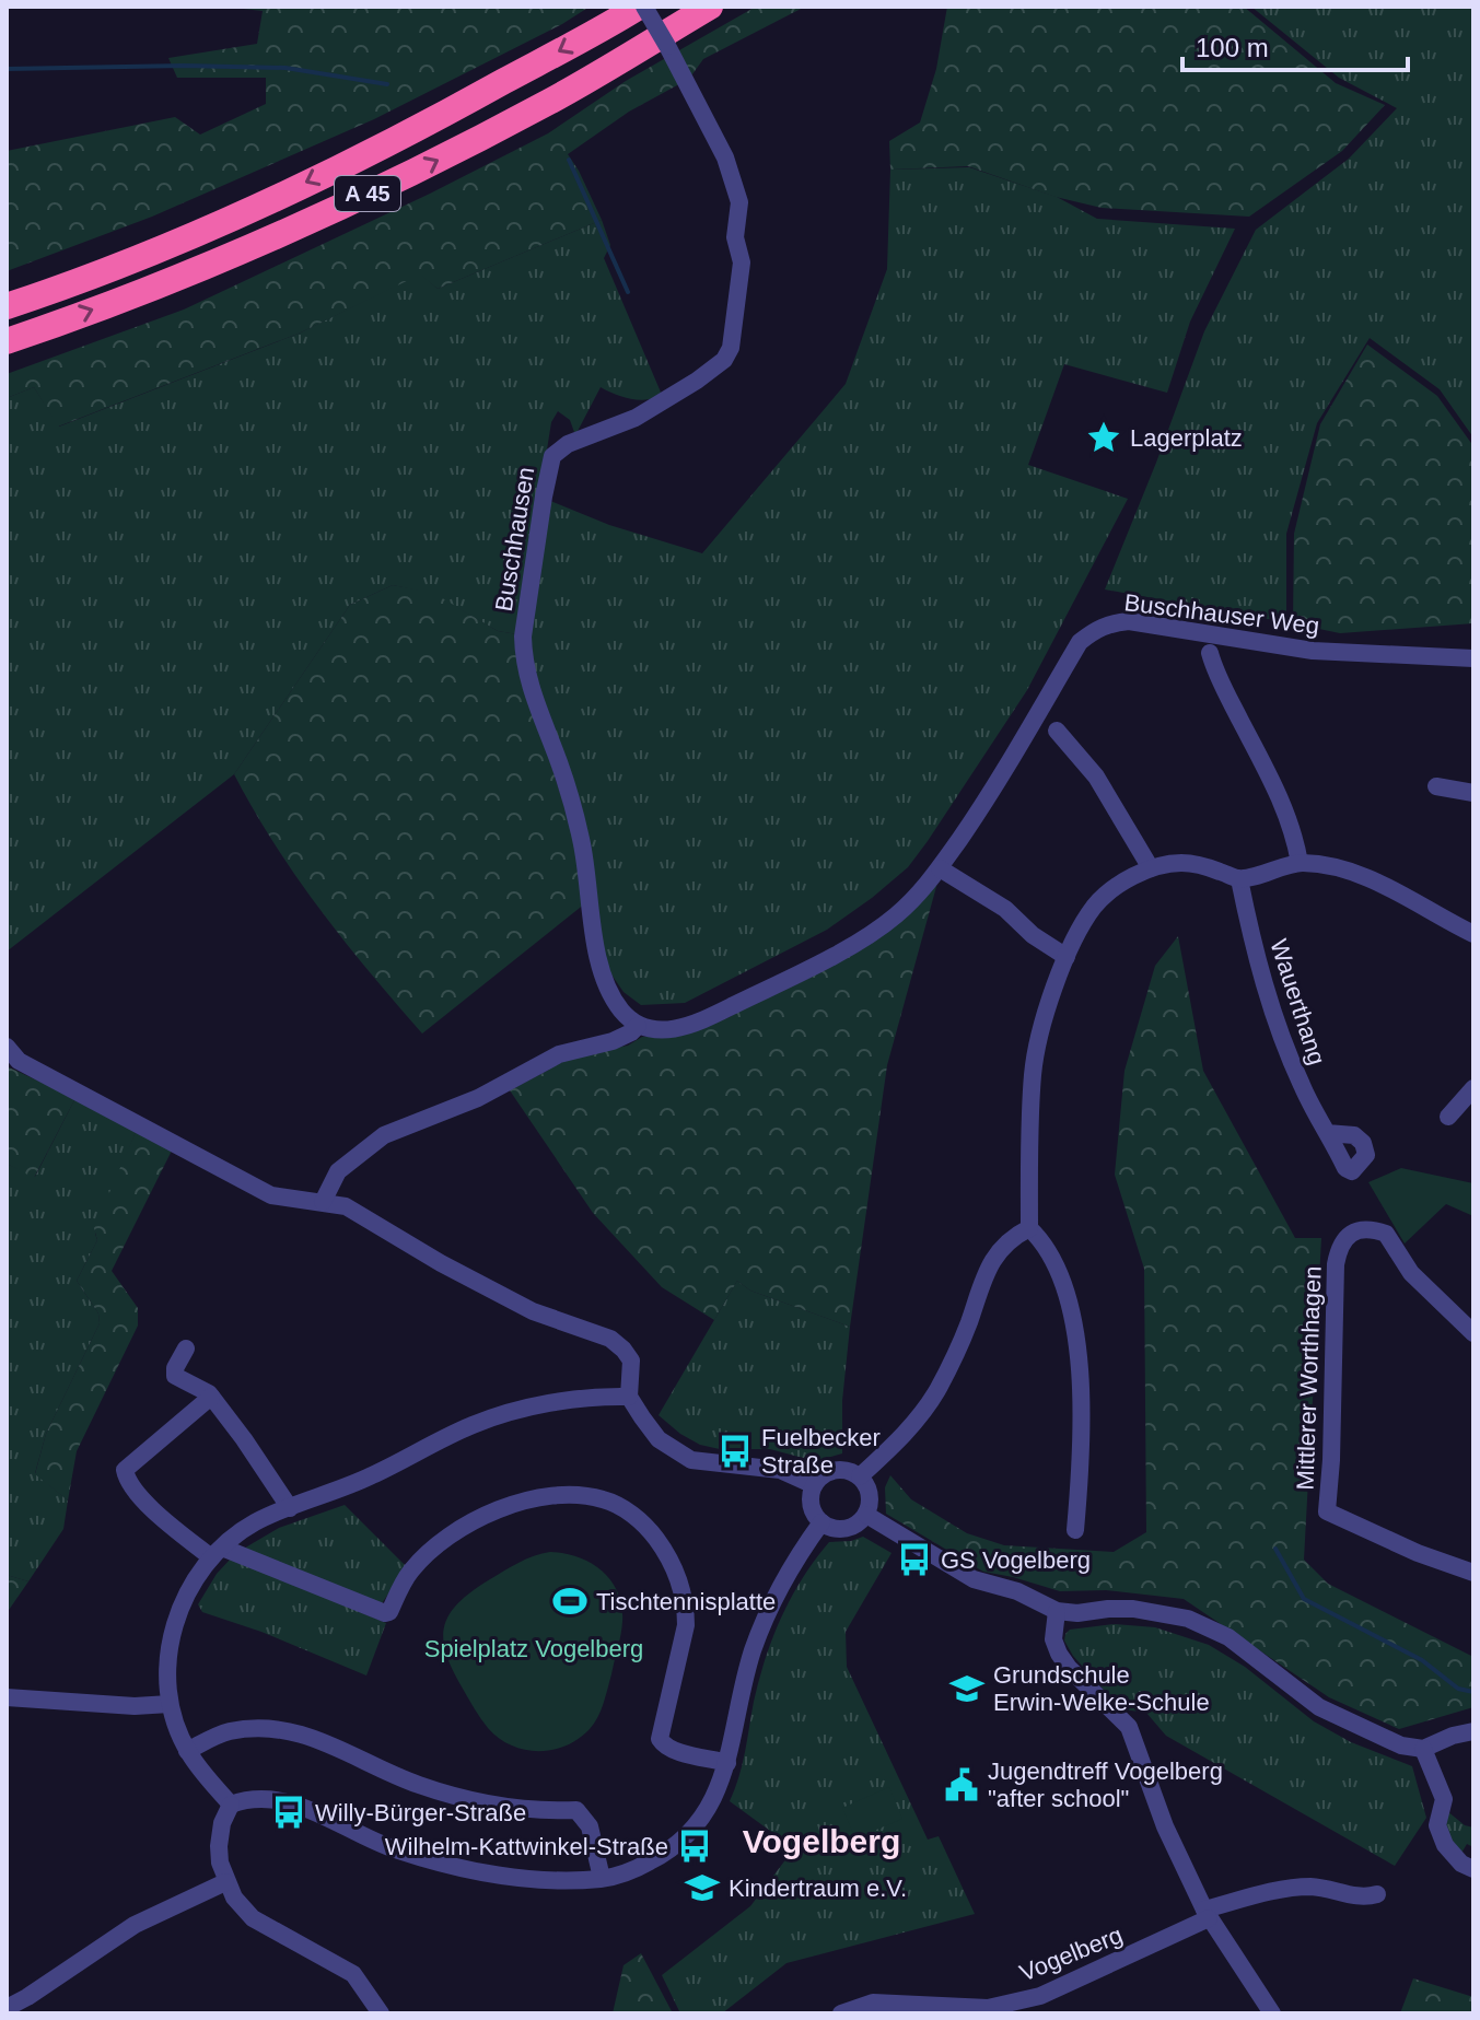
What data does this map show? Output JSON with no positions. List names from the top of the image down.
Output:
{
  "streets": {
    "highway": ["A 45"],
    "street": [
      "Buschhausen",
      "Buschhauser Weg",
      "Wauerthang",
      "Mittlerer Worthhagen",
      "Vogelberg"
    ]
  },
  "crossings": [
    ["A 45", "Buschhausen"],
    ["Buschhausen", "Buschhauser Weg"]
  ],
  "districts": ["Vogelberg"],
  "parks": ["Spielplatz Vogelberg"],
  "places": {
    "place": ["Lagerplatz"],
    "bus stop": [
      "Fuelbecker Straße",
      "GS Vogelberg",
      "Willy-Bürger-Straße",
      "Wilhelm-Kattwinkel-Straße"
    ],
    "sports": ["Tischtennisplatte"],
    "school or university": ["Grundschule Erwin-Welke-Schule", "Kindertraum e.V."],
    "public building": ["Jugendtreff Vogelberg \"after school\""]
  },
  "scale_bar": "100 m"
}
